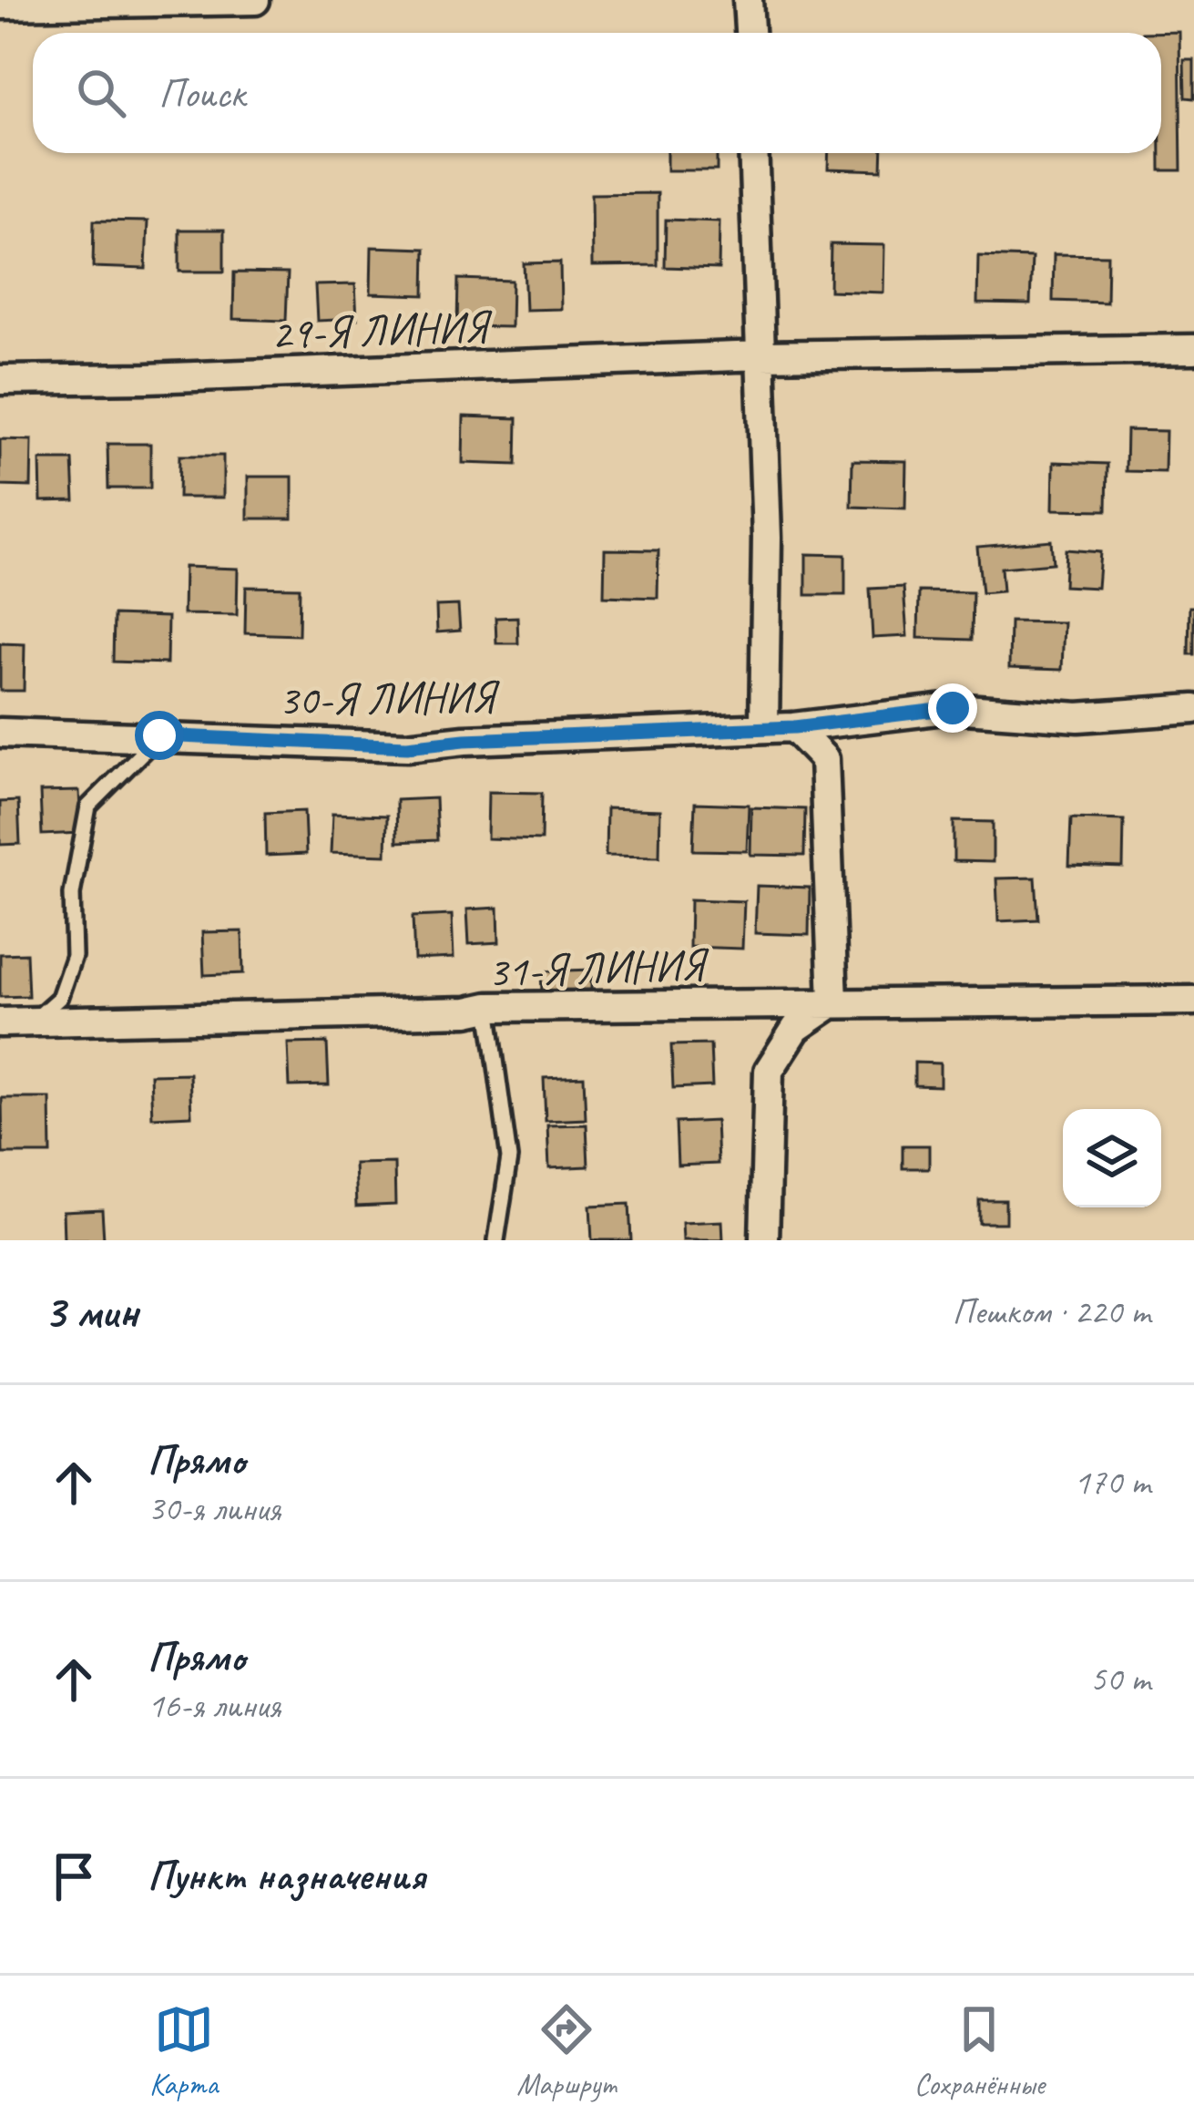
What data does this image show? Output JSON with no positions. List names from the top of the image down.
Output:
{
  "streets": {
    "street": ["29-Я ЛИНИЯ", "30-Я ЛИНИЯ", "31-Я ЛИНИЯ"]
  },
  "page": {
    "search": "Поиск",
    "heading": ["3 мин", "Пешком · 220 m"],
    "list": [
      ["Прямо", "30-я линия", "170 m"],
      ["Прямо", "16-я линия", "50 m"],
      "Пункт назначения"
    ],
    "nav": ["Карта", "Маршрут", "Сохранённые"]
  }
}
